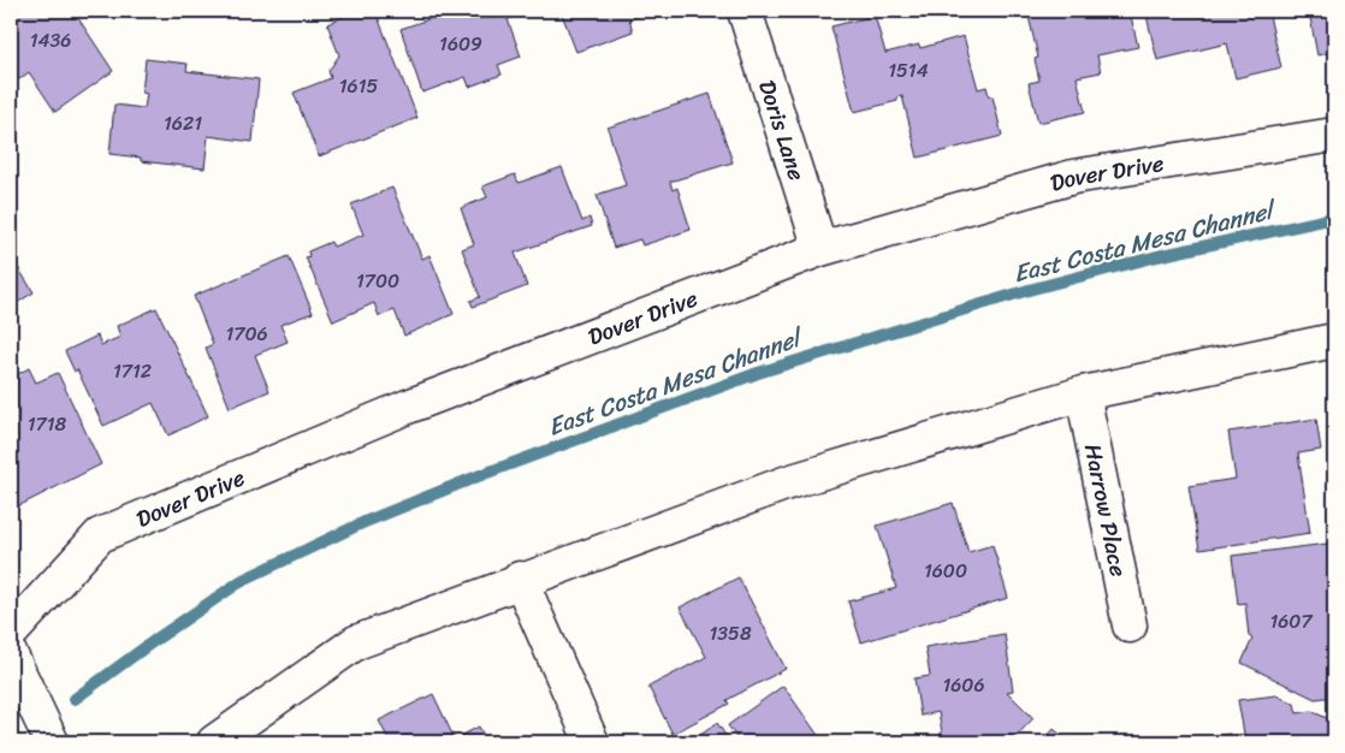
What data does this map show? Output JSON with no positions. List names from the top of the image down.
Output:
{
  "streets": {
    "street": ["Doris Lane", "Dover Drive", "Harrow Place"]
  },
  "crossings": [
    ["Doris Lane", "Dover Drive"]
  ],
  "water": ["East Costa Mesa Channel"],
  "house_numbers": [
    "1436",
    "1609",
    "1514",
    "1615",
    "1621",
    "1700",
    "1706",
    "1712",
    "1718",
    "1600",
    "1607",
    "1358",
    "1606"
  ]
}
